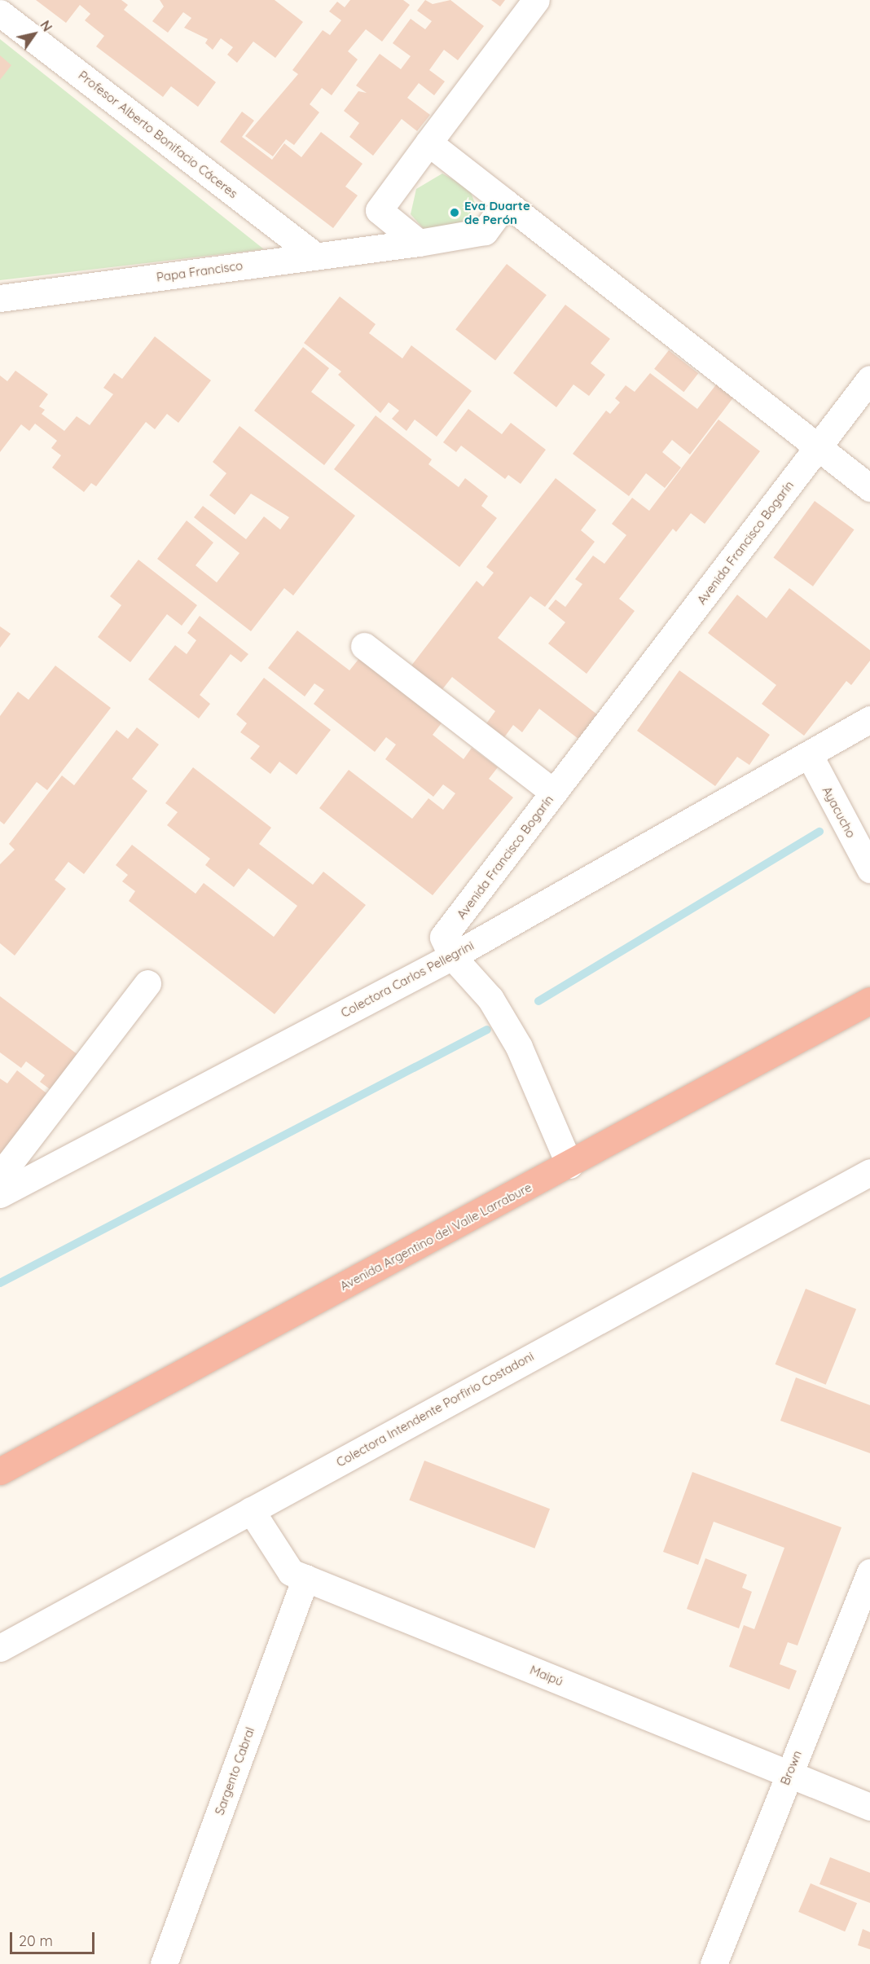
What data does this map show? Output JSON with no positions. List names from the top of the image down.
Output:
{
  "streets": {
    "highway": ["Avenida Argentino del Valle Larrabure"],
    "street": [
      "Profesor Alberto Bonifacio Cáceres",
      "Papa Francisco",
      "Avenida Francisco Bogarín",
      "Ayacucho",
      "Colectora Carlos Pellegrini",
      "Colectora Intendente Porfirio Costadoni",
      "Maipú",
      "Brown",
      "Sargento Cabral"
    ]
  },
  "crossings": [
    ["Profesor Alberto Bonifacio Cáceres", "Papa Francisco"],
    ["Avenida Francisco Bogarín", "Colectora Carlos Pellegrini"],
    ["Ayacucho", "Colectora Carlos Pellegrini"],
    ["Colectora Intendente Porfirio Costadoni", "Maipú"],
    ["Maipú", "Brown"],
    ["Maipú", "Sargento Cabral"]
  ],
  "places": ["Eva Duarte de Perón"],
  "scale_bar": "20 m",
  "north": "top right"
}
